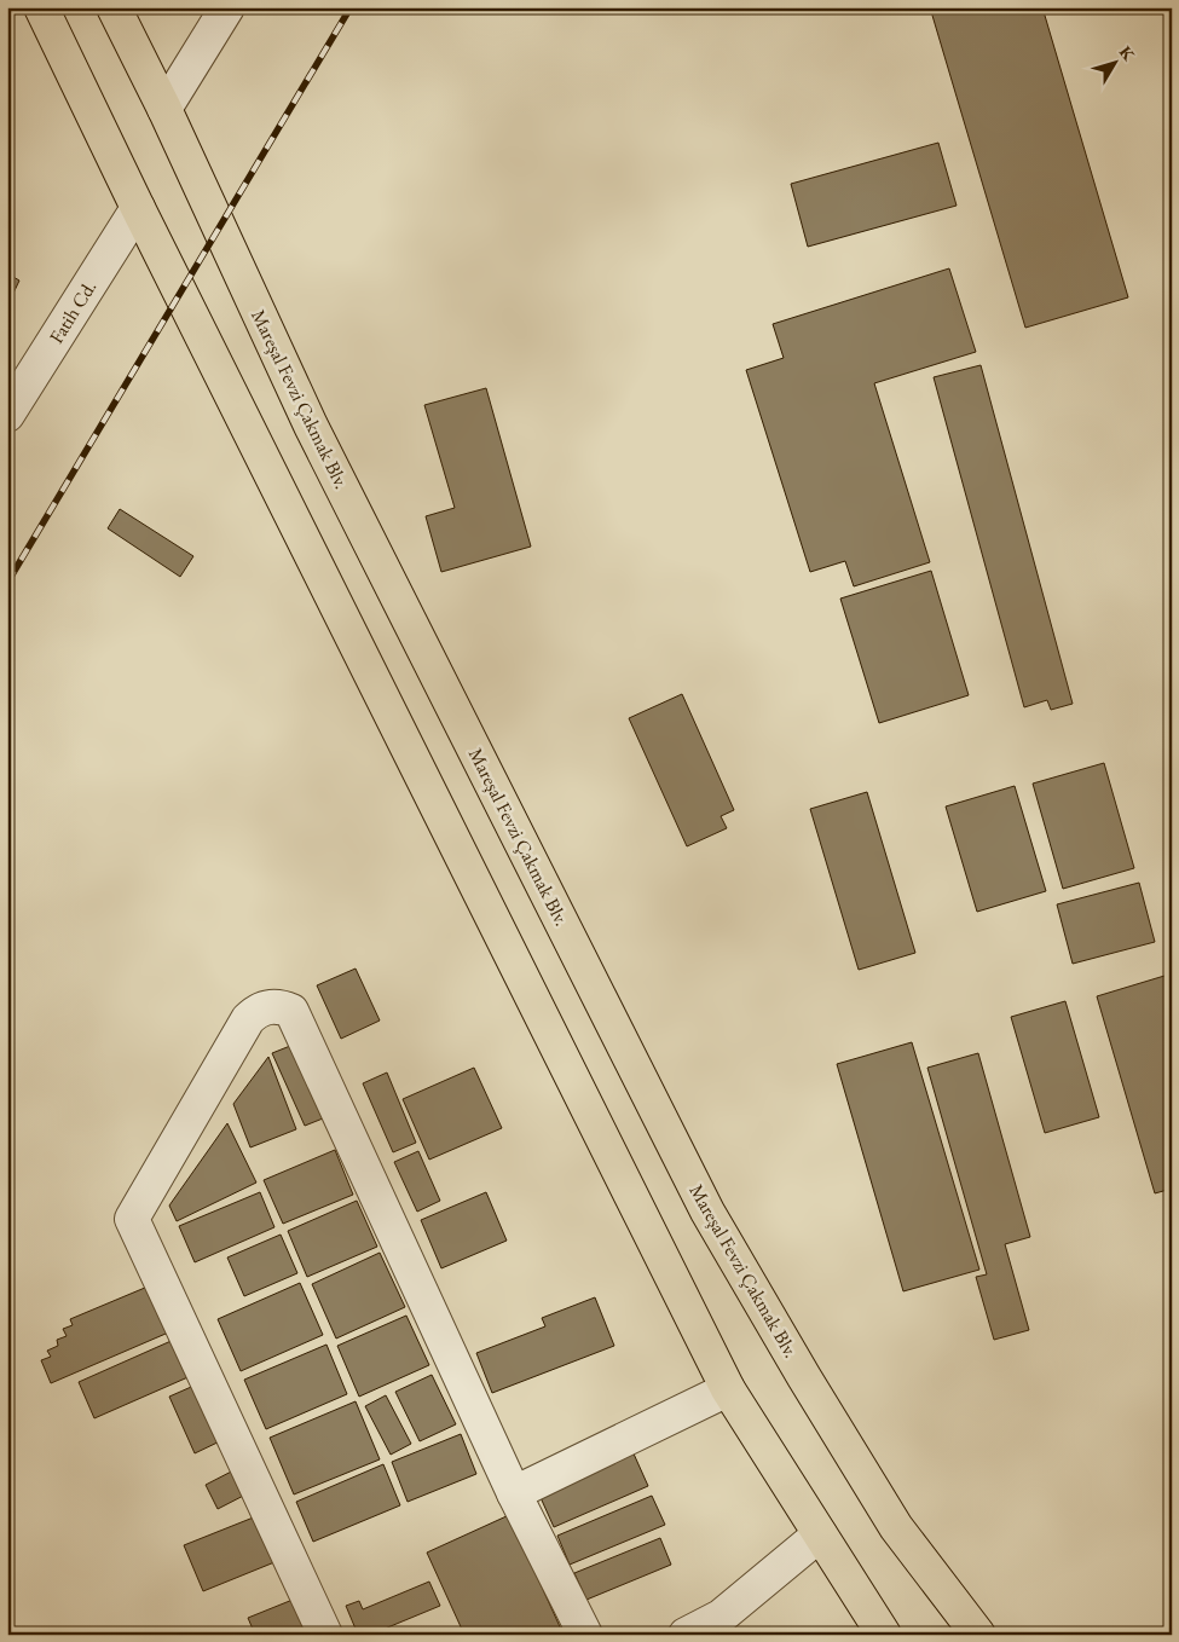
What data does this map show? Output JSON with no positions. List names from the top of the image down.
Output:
{
  "streets": {
    "main road": ["Mareşal Fevzi Çakmak Blv."],
    "street": ["Fatih Cd."]
  },
  "north": "top right"
}
